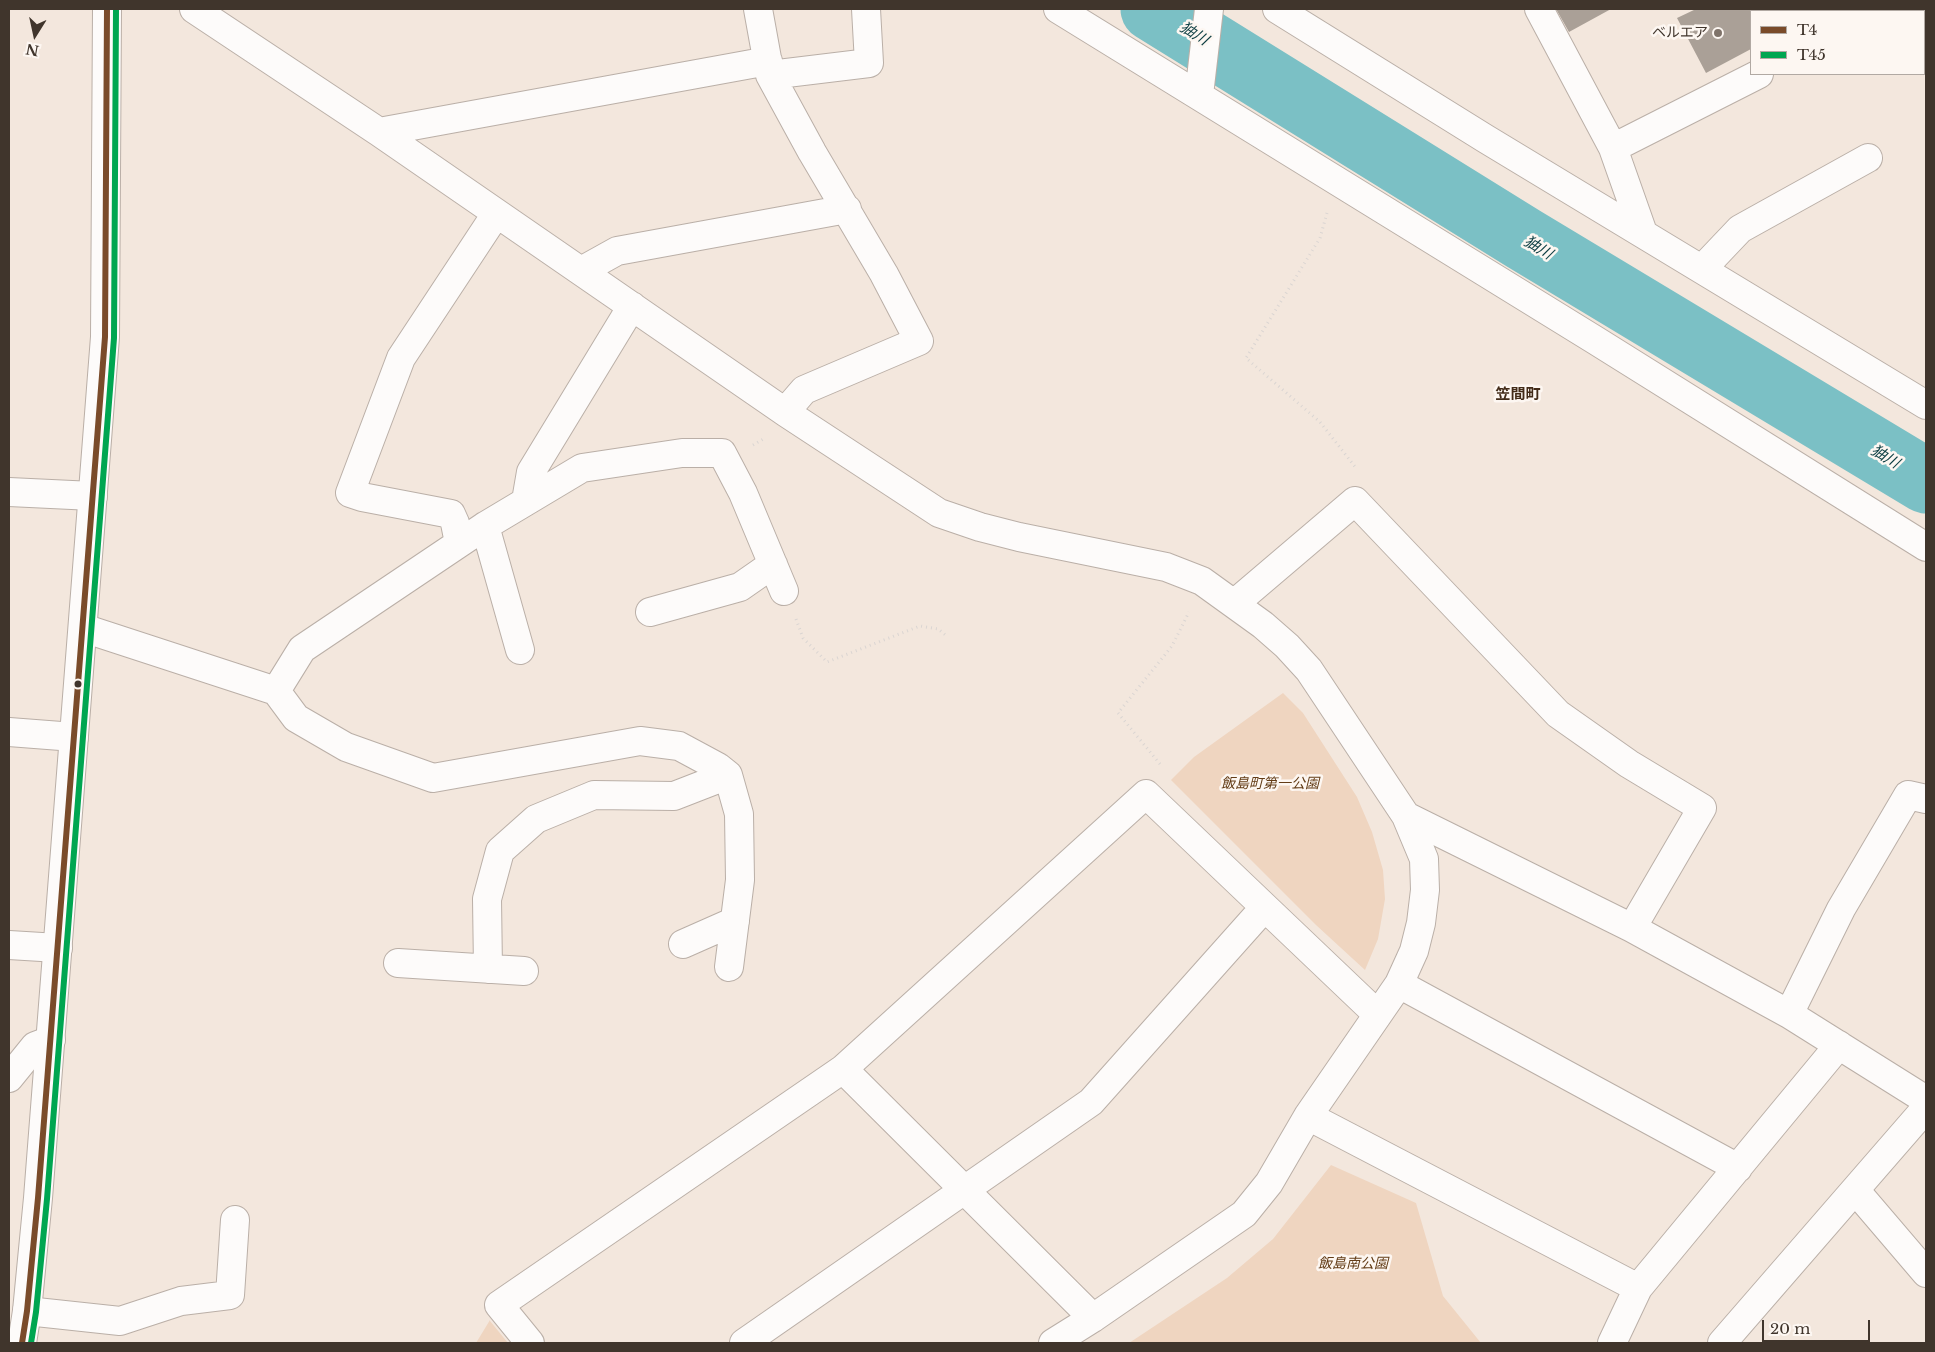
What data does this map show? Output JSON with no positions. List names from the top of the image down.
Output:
{
  "districts": ["笠間町"],
  "water": ["㹨川"],
  "parks": ["飯島町第一公園", "飯島南公園"],
  "places": ["ベルエア"],
  "lines": ["transit line T4", "transit line T45"],
  "legend": ["T4", "T45"],
  "scale_bar": "20 m",
  "north": "bottom"
}
